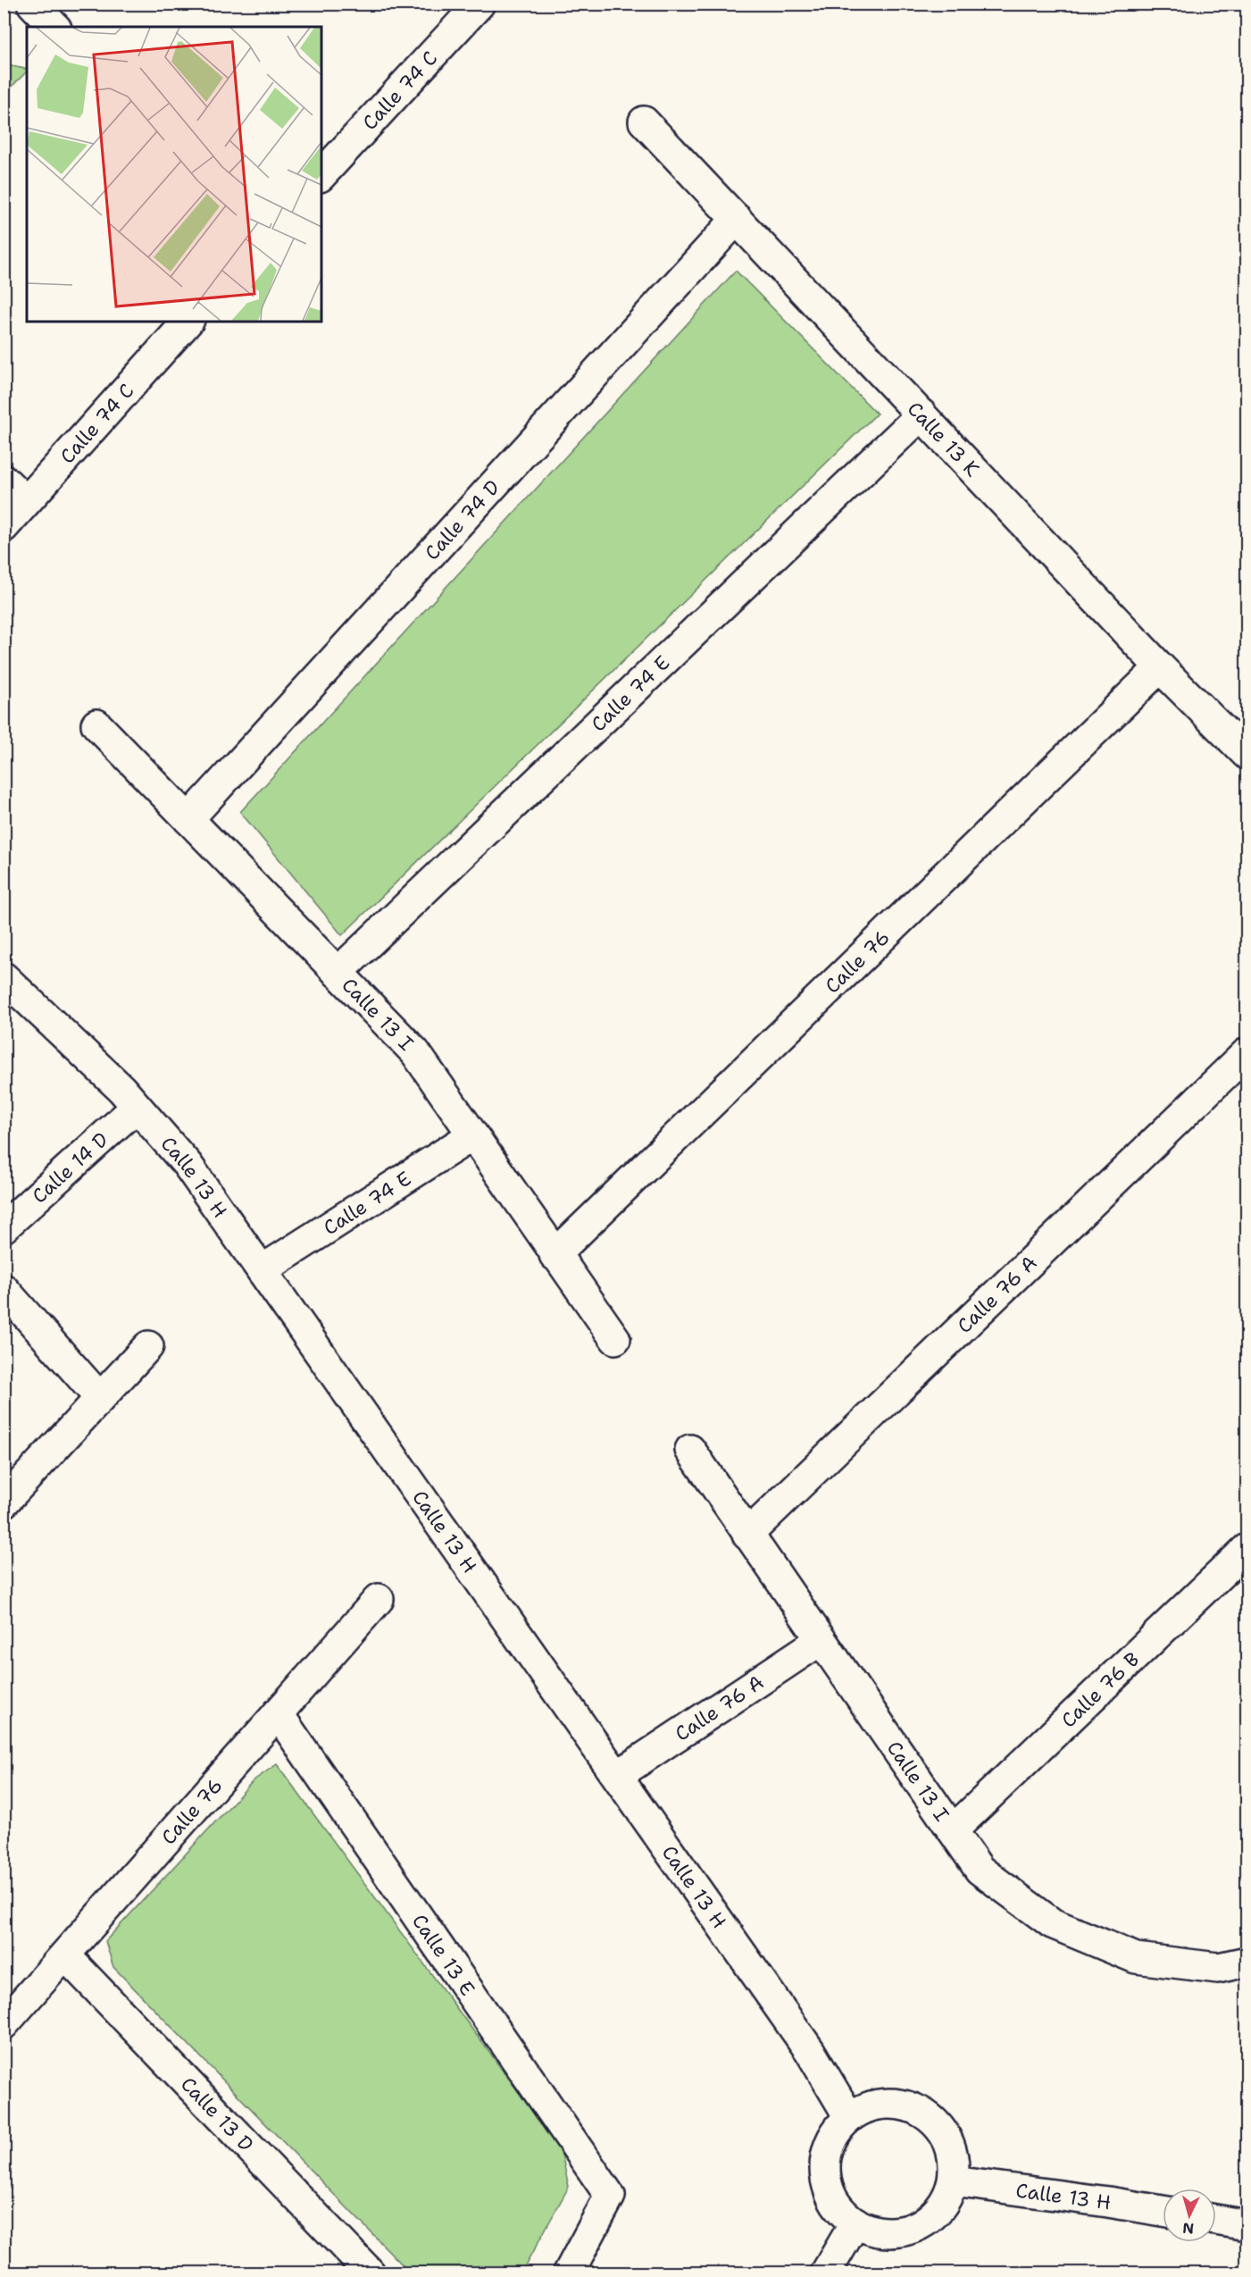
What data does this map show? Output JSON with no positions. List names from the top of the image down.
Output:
{
  "streets": {
    "street": [
      "Calle 74 C",
      "Calle 13 K",
      "Calle 74 D",
      "Calle 74 E",
      "Calle 76",
      "Calle 13 I",
      "Calle 14 D",
      "Calle 13 H",
      "Calle 76 A",
      "Calle 76 B",
      "Calle 13 E",
      "Calle 13 D"
    ]
  },
  "crossings": [
    ["Calle 13 K", "Calle 74 D"],
    ["Calle 13 K", "Calle 74 E"],
    ["Calle 13 K", "Calle 76"],
    ["Calle 74 D", "Calle 13 I"],
    ["Calle 74 E", "Calle 13 I"],
    ["Calle 74 E", "Calle 13 H"],
    ["Calle 76", "Calle 13 I"],
    ["Calle 76", "Calle 13 E"],
    ["Calle 76", "Calle 13 D"],
    ["Calle 13 I", "Calle 76 A"],
    ["Calle 13 I", "Calle 76 B"],
    ["Calle 14 D", "Calle 13 H"],
    ["Calle 13 H", "Calle 76 A"]
  ],
  "north": "bottom"
}
